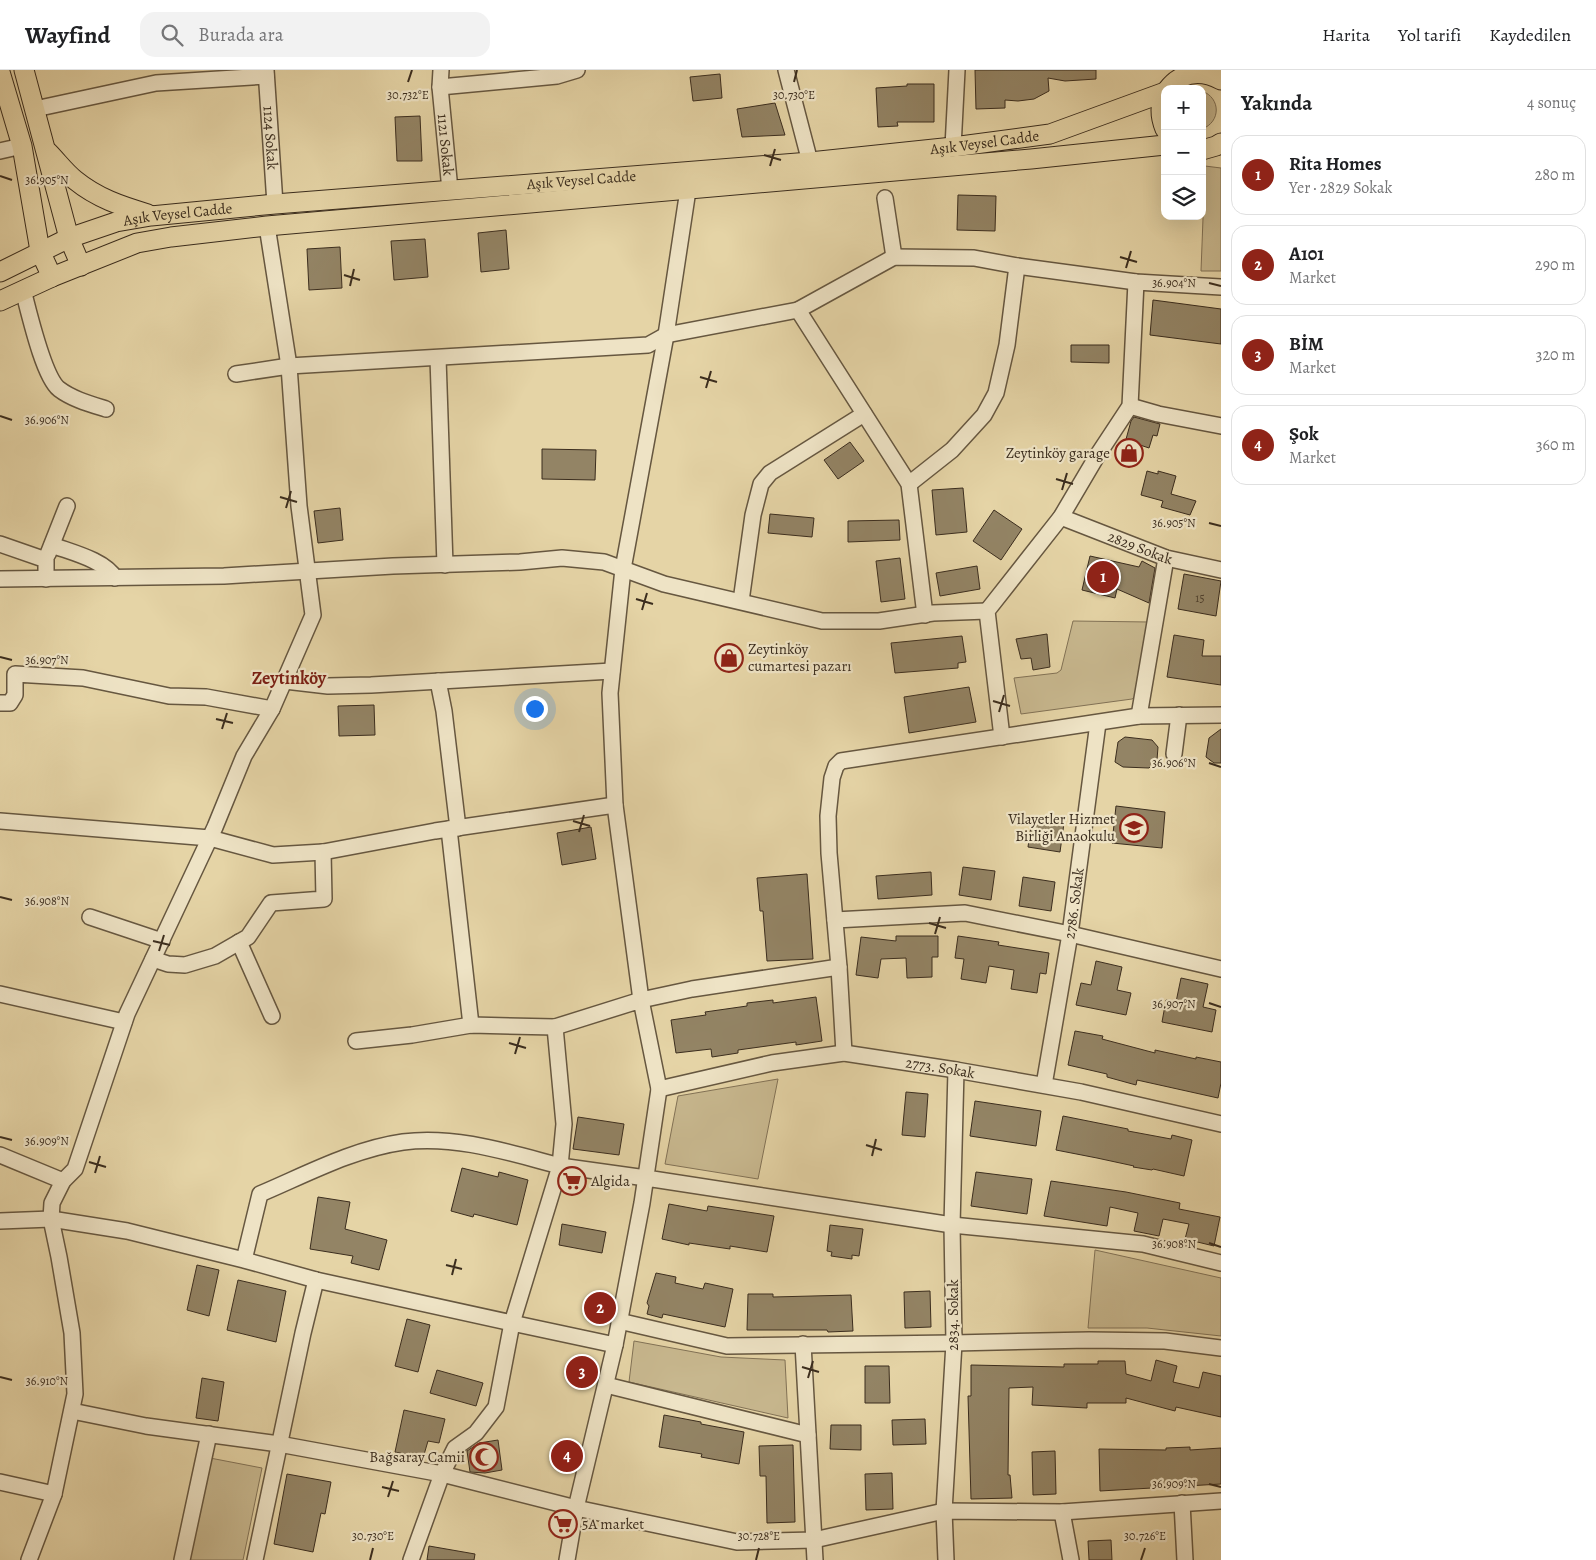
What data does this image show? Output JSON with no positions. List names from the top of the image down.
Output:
{
  "streets": {
    "main road": ["Aşık Veysel Cadde"],
    "street": [
      "1124 Sokak",
      "1121 Sokak",
      "2829 Sokak",
      "2786. Sokak",
      "2773. Sokak",
      "2834. Sokak"
    ]
  },
  "crossings": [
    ["1124 Sokak", "Aşık Veysel Cadde"],
    ["Aşık Veysel Cadde", "1121 Sokak"],
    ["2786. Sokak", "2773. Sokak"],
    ["2773. Sokak", "2834. Sokak"]
  ],
  "districts": ["Zeytinköy"],
  "places": {
    "shop": ["Zeytinköy garage", "Zeytinköy cumartesi pazarı"],
    "school or university": ["Vilayetler Hizmet Birliği Anaokulu"],
    "supermarket": ["Algida", "5A market"],
    "mosque": ["Bağsaray Camii"]
  },
  "house_numbers": ["15"],
  "page": {
    "header": "Wayfind",
    "search": "Burada ara",
    "nav": ["Harita", "Yol tarifi", "Kaydedilen"],
    "heading": ["Yakında", "4 sonuç"],
    "map_buttons": ["+", "−"],
    "list": [
      {
        "mark": "1",
        "name": "Rita Homes",
        "note": "Yer · 2829 Sokak",
        "value": "280 m"
      },
      {
        "mark": "2",
        "name": "A101",
        "note": "Market",
        "value": "290 m"
      },
      {
        "mark": "3",
        "name": "BİM",
        "note": "Market",
        "value": "320 m"
      },
      {
        "mark": "4",
        "name": "Şok",
        "note": "Market",
        "value": "360 m"
      }
    ],
    "pins": [
      "1",
      "2",
      "3",
      "4"
    ]
  },
  "coordinates": [
    "30.732°E",
    "30.730°E",
    "36.905°N",
    "36.904°N",
    "36.906°N",
    "36.907°N",
    "36.908°N",
    "36.909°N",
    "36.910°N",
    "30.728°E",
    "30.726°E"
  ]
}
